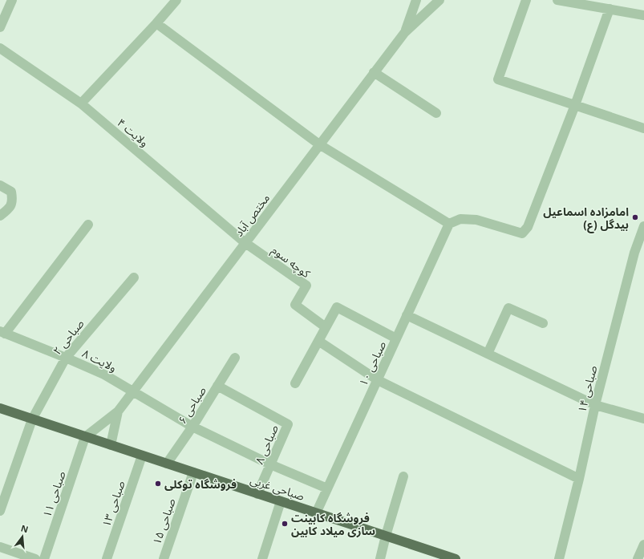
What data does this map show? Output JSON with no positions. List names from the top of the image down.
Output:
{
  "streets": {
    "main road": ["صباحی غربی"],
    "street": [
      "ولایت ۴",
      "مختص آباد",
      "کوچه سوم",
      "صباحی ۲",
      "ولایت ۸",
      "صباحی ۱۰",
      "صباحی ۱۴",
      "صباحی ۶",
      "صباحی ۸",
      "صباحی ۱۱",
      "صباحی ۱۳",
      "صباحی ۱۵"
    ]
  },
  "crossings": [
    ["ولایت ۴", "مختص آباد"],
    ["ولایت ۴", "کوچه سوم"],
    ["مختص آباد", "کوچه سوم"],
    ["مختص آباد", "ولایت ۸"],
    ["صباحی ۲", "ولایت ۸"],
    ["صباحی ۲", "صباحی غربی"],
    ["ولایت ۸", "صباحی ۱۰"],
    ["ولایت ۸", "صباحی ۶"],
    ["ولایت ۸", "صباحی ۸"],
    ["صباحی ۱۰", "صباحی غربی"],
    ["صباحی ۶", "صباحی ۸"],
    ["صباحی ۶", "صباحی غربی"],
    ["صباحی ۸", "صباحی غربی"],
    ["صباحی غربی", "صباحی ۱۱"],
    ["صباحی غربی", "صباحی ۱۳"],
    ["صباحی غربی", "صباحی ۱۵"]
  ],
  "places": ["امامزاده اسماعیل (ع) بیدگل", "فروشگاه توکلی", "فروشگاه کابینت سازی میلاد کابین"],
  "north": "top"
}
